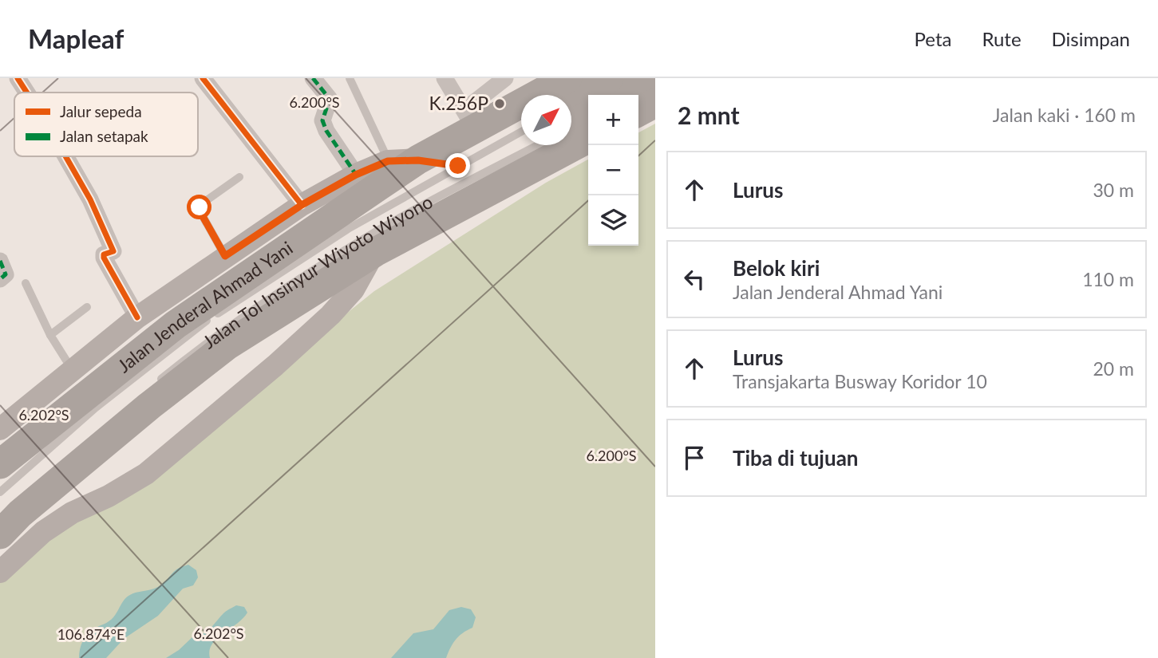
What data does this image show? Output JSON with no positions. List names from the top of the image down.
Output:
{
  "streets": {
    "highway": ["Jalan Tol Insinyur Wiyoto Wiyono", "Jalan Jenderal Ahmad Yani"]
  },
  "places": ["K.256P"],
  "legend": ["Jalur sepeda", "Jalan setapak"],
  "north": "top right",
  "page": {
    "header": "Mapleaf",
    "nav": ["Peta", "Rute", "Disimpan"],
    "heading": ["2 mnt", "Jalan kaki · 160 m"],
    "map_buttons": ["+", "−"],
    "list": [
      ["Lurus", "30 m"],
      ["Belok kiri", "Jalan Jenderal Ahmad Yani", "110 m"],
      ["Lurus", "Transjakarta Busway Koridor 10", "20 m"],
      "Tiba di tujuan"
    ]
  },
  "coordinates": ["6.200°S", "6.202°S", "106.874°E"]
}
